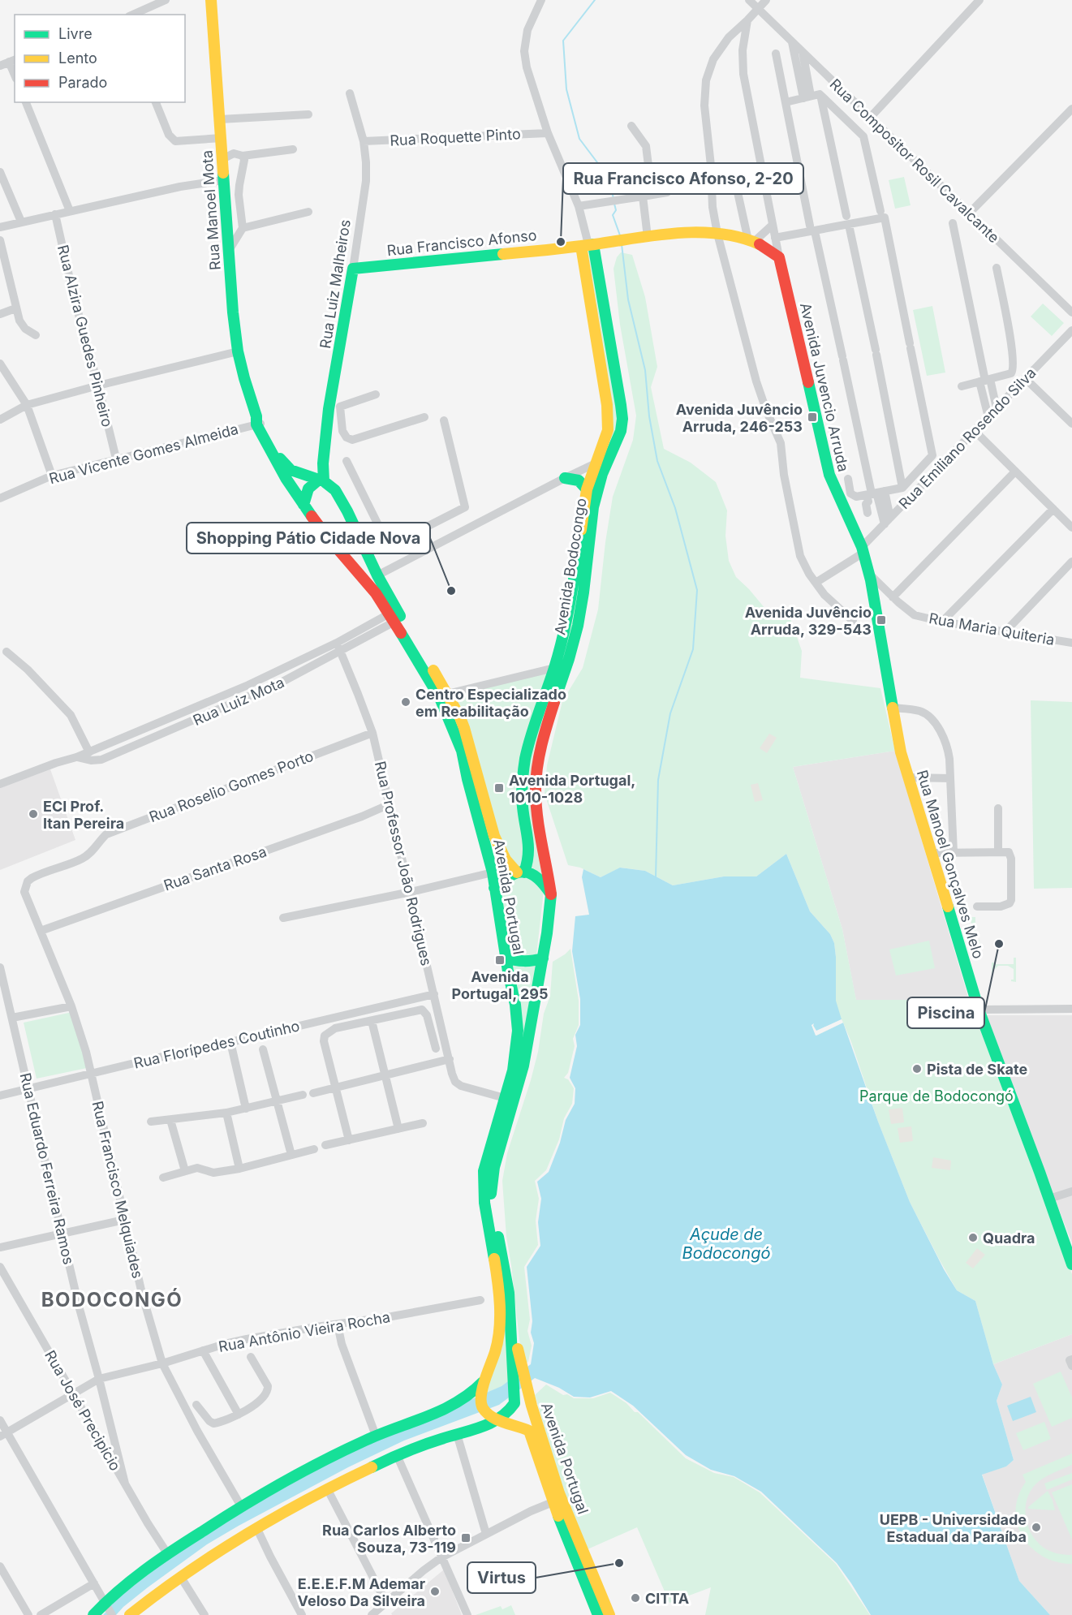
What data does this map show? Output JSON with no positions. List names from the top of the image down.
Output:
{
  "streets": {
    "main road": [
      "Rua Manoel Mota",
      "Rua Francisco Afonso",
      "Rua Luiz Malheiros",
      "Avenida Juvencio Arruda",
      "Avenida Bodocongo",
      "Rua Manoel Gonçalves Melo",
      "Avenida Portugal"
    ],
    "street": [
      "Rua Roquette Pinto",
      "Rua Compositor Rosil Cavalcante",
      "Rua Alzira Guedes Pinheiro",
      "Rua Emiliano Rosendo Silva",
      "Rua Vicente Gomes Almeida",
      "Rua Maria Quiteria",
      "Rua Luiz Mota",
      "Rua Roselio Gomes Porto",
      "Rua Professor João Rodrigues",
      "Rua Santa Rosa",
      "Rua Florípedes Coutinho",
      "Rua Eduardo Ferreira Ramos",
      "Rua Francisco Melquiades",
      "Rua Antônio Vieira Rocha",
      "Rua José Precipício"
    ]
  },
  "crossings": [
    ["Rua Roquette Pinto", "Rua Luiz Malheiros"],
    ["Rua Roquette Pinto", "Avenida Bodocongo"],
    ["Rua Manoel Mota", "Rua Vicente Gomes Almeida"],
    ["Rua Manoel Mota", "Avenida Portugal"],
    ["Rua Francisco Afonso", "Rua Luiz Malheiros"],
    ["Rua Francisco Afonso", "Avenida Juvencio Arruda"],
    ["Rua Francisco Afonso", "Avenida Bodocongo"],
    ["Rua Luiz Malheiros", "Avenida Portugal"],
    ["Rua Alzira Guedes Pinheiro", "Rua Vicente Gomes Almeida"],
    ["Avenida Juvencio Arruda", "Rua Emiliano Rosendo Silva"],
    ["Avenida Juvencio Arruda", "Rua Manoel Gonçalves Melo"],
    ["Rua Emiliano Rosendo Silva", "Rua Manoel Gonçalves Melo"],
    ["Rua Vicente Gomes Almeida", "Avenida Portugal"],
    ["Avenida Bodocongo", "Avenida Portugal"],
    ["Rua Maria Quiteria", "Rua Manoel Gonçalves Melo"],
    ["Rua Luiz Mota", "Rua Professor João Rodrigues"],
    ["Rua Luiz Mota", "Avenida Portugal"],
    ["Rua Roselio Gomes Porto", "Rua Professor João Rodrigues"],
    ["Rua Roselio Gomes Porto", "Rua Francisco Melquiades"],
    ["Rua Professor João Rodrigues", "Rua Santa Rosa"],
    ["Rua Professor João Rodrigues", "Avenida Portugal"],
    ["Rua Professor João Rodrigues", "Rua Florípedes Coutinho"],
    ["Rua Santa Rosa", "Rua Francisco Melquiades"],
    ["Rua Florípedes Coutinho", "Rua Eduardo Ferreira Ramos"],
    ["Rua Florípedes Coutinho", "Rua Francisco Melquiades"],
    ["Rua Eduardo Ferreira Ramos", "Rua Antônio Vieira Rocha"],
    ["Rua Eduardo Ferreira Ramos", "Rua José Precipício"],
    ["Rua Francisco Melquiades", "Rua Antônio Vieira Rocha"],
    ["Rua Antônio Vieira Rocha", "Rua José Precipício"]
  ],
  "districts": ["BODOCONGÓ"],
  "water": ["Açude de Bodocongó"],
  "parks": ["Parque de Bodocongó"],
  "places": {
    "other": [
      "Rua Francisco Afonso, 2-20",
      "Shopping Pátio Cidade Nova",
      "Centro Especializado em Reabilitação",
      "ECI Prof. Itan Pereira",
      "Piscina",
      "Pista de Skate",
      "Quadra",
      "UEPB - Universidade Estadual da Paraíba",
      "Virtus",
      "E.E.E.F.M Ademar Veloso Da Silveira",
      "CITTA"
    ],
    "transit": [
      "Avenida Juvêncio Arruda, 246-253",
      "Avenida Juvêncio Arruda, 329-543",
      "Avenida Portugal, 1010-1028",
      "Avenida Portugal, 295",
      "Rua Carlos Alberto Souza, 73-119"
    ]
  },
  "legend": ["Livre", "Lento", "Parado"]
}
